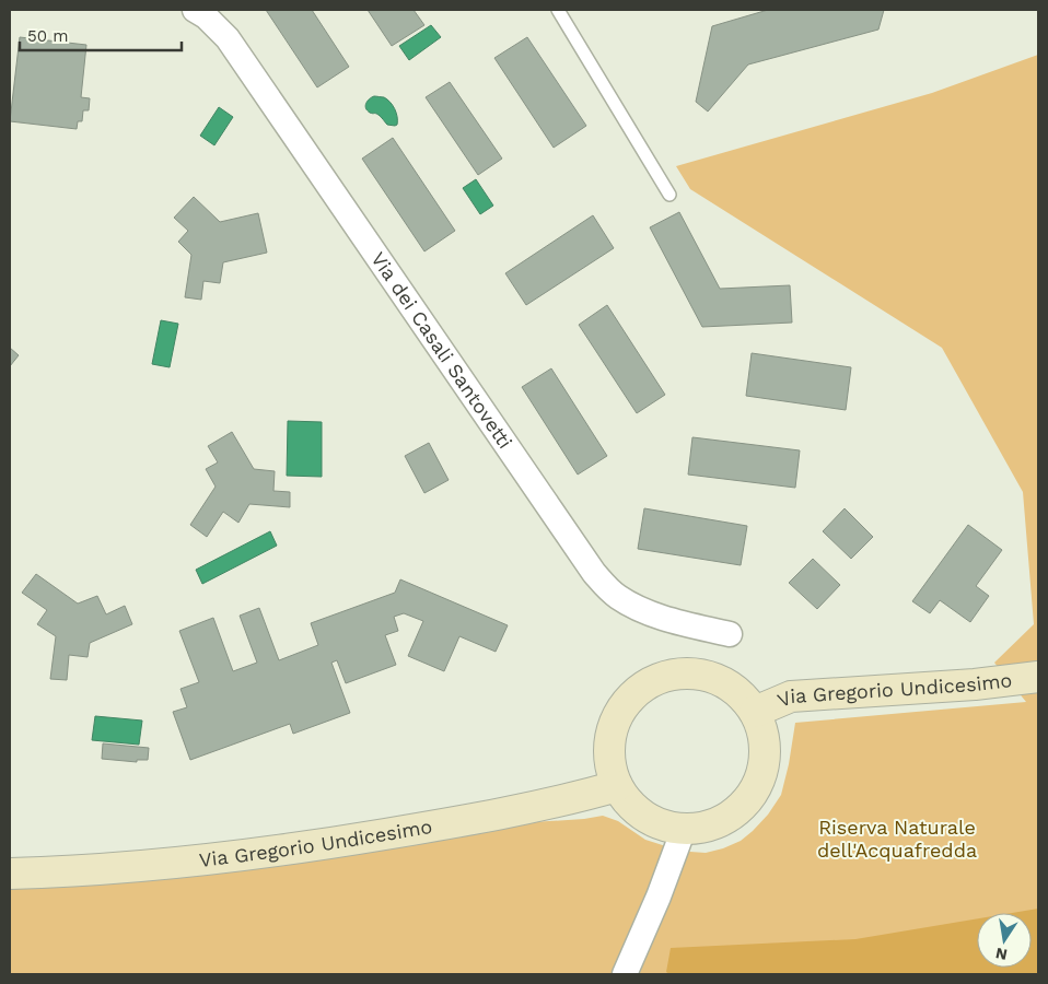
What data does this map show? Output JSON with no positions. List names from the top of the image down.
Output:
{
  "streets": {
    "street": ["Via dei Casali Santovetti", "Via Gregorio Undicesimo"]
  },
  "parks": ["Riserva Naturale dell'Acquafredda"],
  "scale_bar": "50 m",
  "north": "bottom"
}
